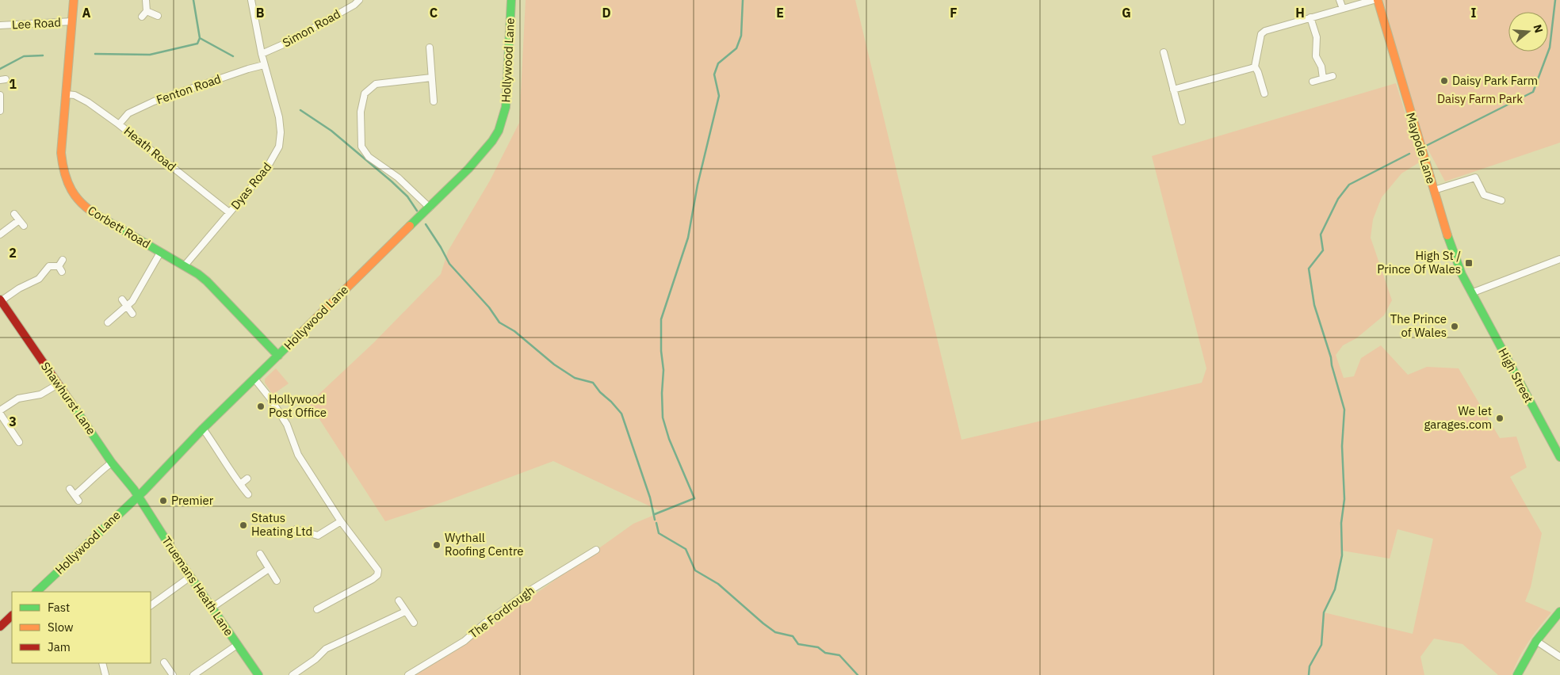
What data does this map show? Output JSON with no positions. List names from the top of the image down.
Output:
{
  "streets": {
    "street": [
      "Lee Road",
      "Simon Road",
      "Hollywood Lane",
      "Fenton Road",
      "Maypole Lane",
      "Heath Road",
      "Dyas Road",
      "Corbett Road",
      "High Street",
      "Shawhurst Lane",
      "Truemans Heath Lane",
      "The Fordrough"
    ]
  },
  "crossings": [
    ["Lee Road", "Corbett Road"],
    ["Simon Road", "Dyas Road"],
    ["Hollywood Lane", "Corbett Road"],
    ["Hollywood Lane", "Shawhurst Lane"],
    ["Hollywood Lane", "Truemans Heath Lane"],
    ["Fenton Road", "Heath Road"],
    ["Fenton Road", "Dyas Road"],
    ["Maypole Lane", "High Street"],
    ["Heath Road", "Dyas Road"],
    ["Heath Road", "Corbett Road"],
    ["Dyas Road", "Corbett Road"],
    ["Shawhurst Lane", "Truemans Heath Lane"]
  ],
  "parks": ["Daisy Farm Park"],
  "places": {
    "other": [
      "Daisy Park Farm",
      "The Prince of Wales",
      "Hollywood Post Office",
      "We let garages.com",
      "Premier",
      "Status Heating Ltd",
      "Wythall Roofing Centre"
    ],
    "transit": ["High St / Prince Of Wales"]
  },
  "legend": ["Fast", "Slow", "Jam"],
  "north": "right",
  "grid": {
    "columns": [
      "A",
      "B",
      "C",
      "D",
      "E",
      "F",
      "G",
      "H",
      "I"
    ],
    "rows": ["1", "2", "3"]
  }
}
